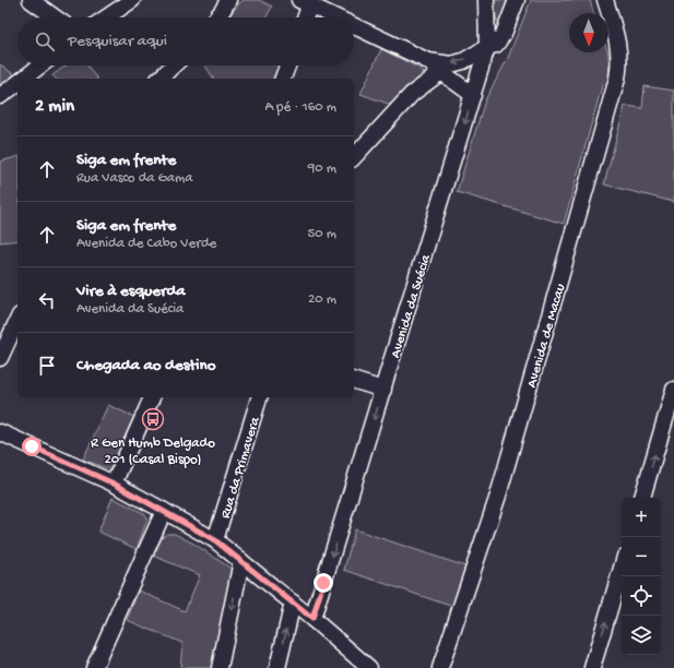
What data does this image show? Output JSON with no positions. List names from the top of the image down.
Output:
{
  "streets": {
    "street": ["Avenida da Suécia", "Avenida de Macau", "Rua da Primavera"]
  },
  "one_way": ["Avenida da Suécia"],
  "places": {
    "bus stop": ["R Gen Humb Delgado 201 (Casal Bispo)"]
  },
  "north": "bottom",
  "page": {
    "search": "Pesquisar aqui",
    "heading": ["2 min", "A pé · 160 m"],
    "list": [
      ["Siga em frente", "Rua Vasco da Gama", "90 m"],
      ["Siga em frente", "Avenida de Cabo Verde", "50 m"],
      ["Vire à esquerda", "Avenida da Suécia", "20 m"],
      "Chegada ao destino"
    ],
    "map_buttons": ["+", "−"]
  }
}
